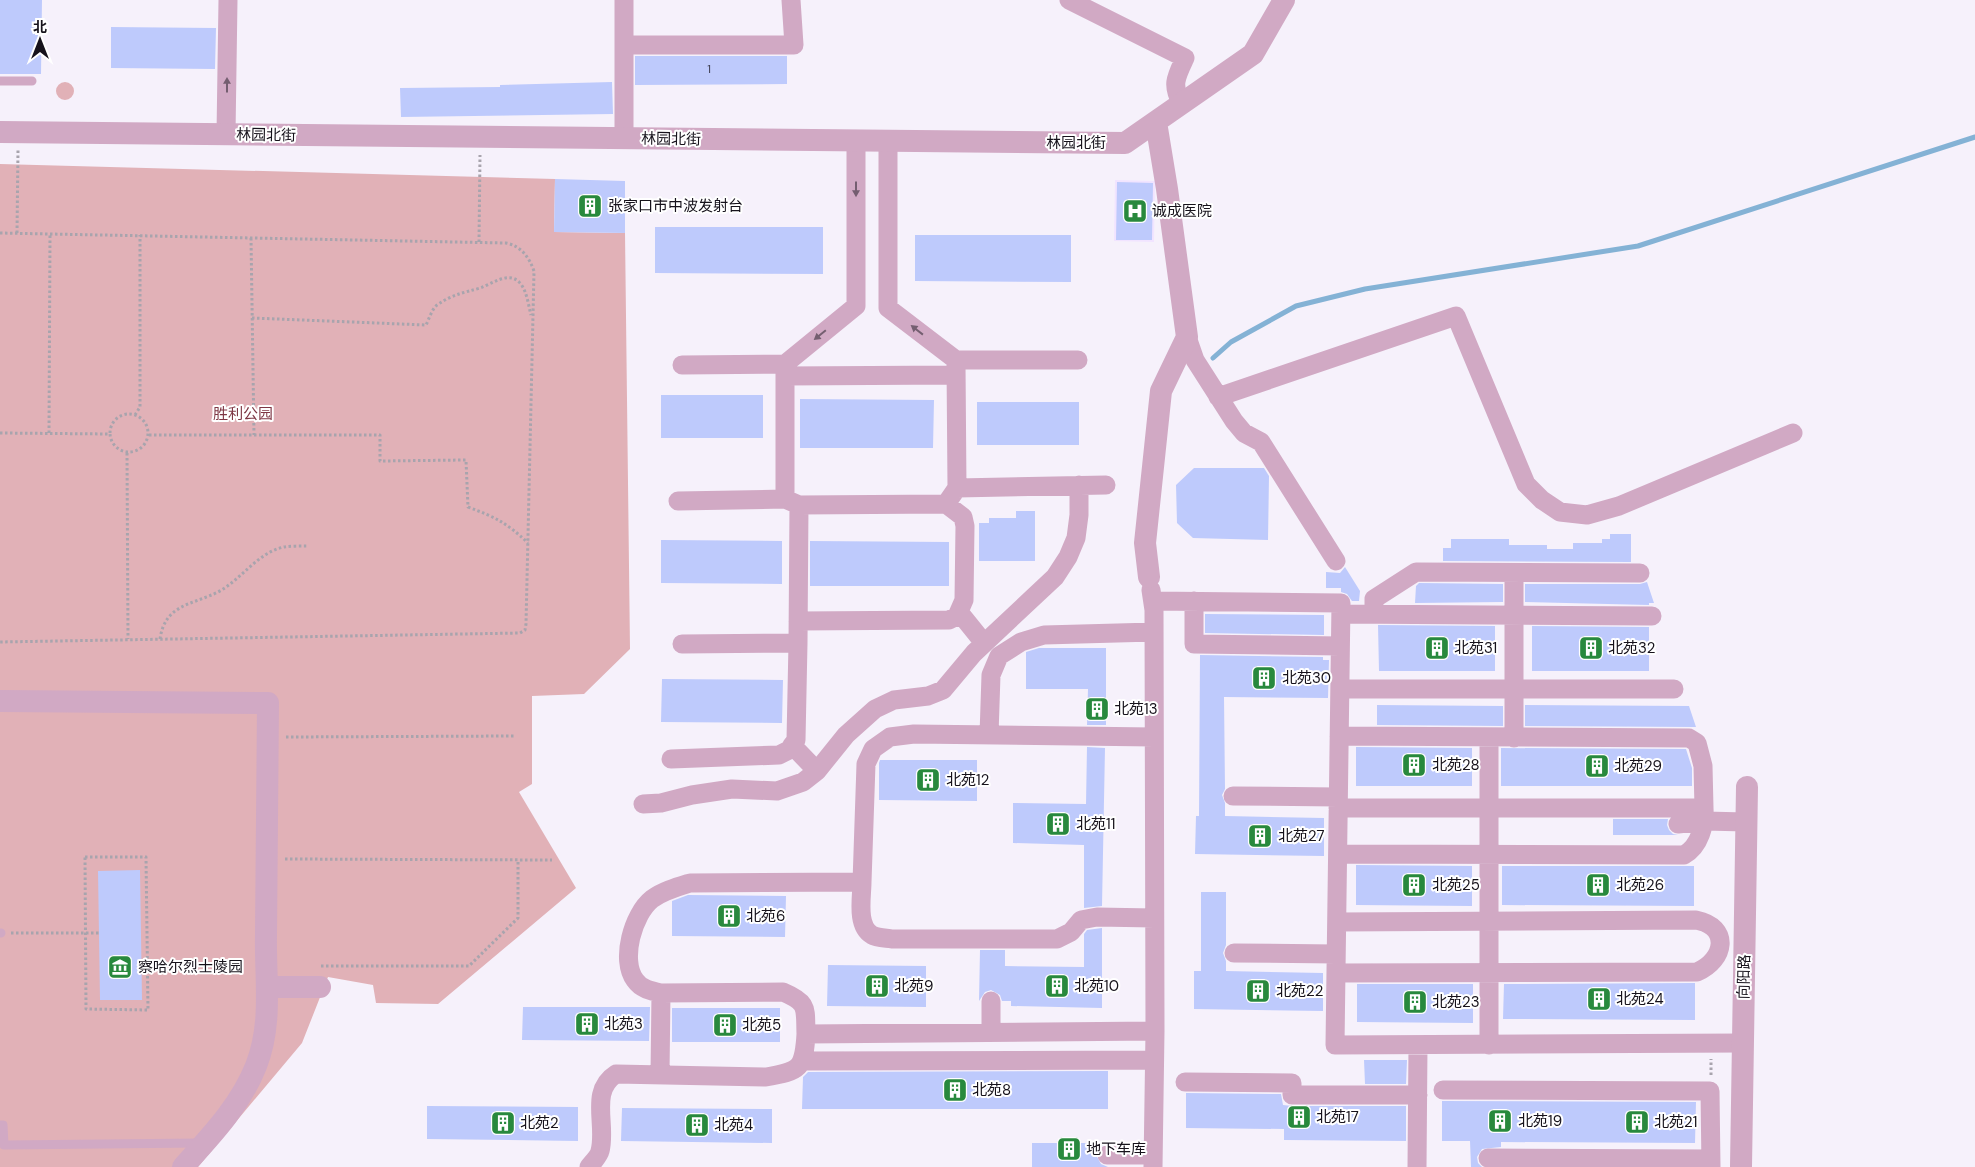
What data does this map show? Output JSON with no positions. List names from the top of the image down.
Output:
{
  "streets": {
    "street": ["林园北街", "向阳路"]
  },
  "parks": ["胜利公园"],
  "places": {
    "building": [
      "张家口市中波发射台",
      "北苑31",
      "北苑32",
      "北苑30",
      "北苑13",
      "北苑28",
      "北苑29",
      "北苑12",
      "北苑11",
      "北苑27",
      "北苑25",
      "北苑26",
      "北苑6",
      "北苑9",
      "北苑10",
      "北苑22",
      "北苑24",
      "北苑23",
      "北苑3",
      "北苑5",
      "北苑8",
      "北苑17",
      "北苑19",
      "北苑21",
      "北苑2",
      "北苑4",
      "地下车库"
    ],
    "hospital": ["诚成医院"],
    "museum": ["察哈尔烈士陵园"]
  },
  "house_numbers": ["1"],
  "north": "top"
}
